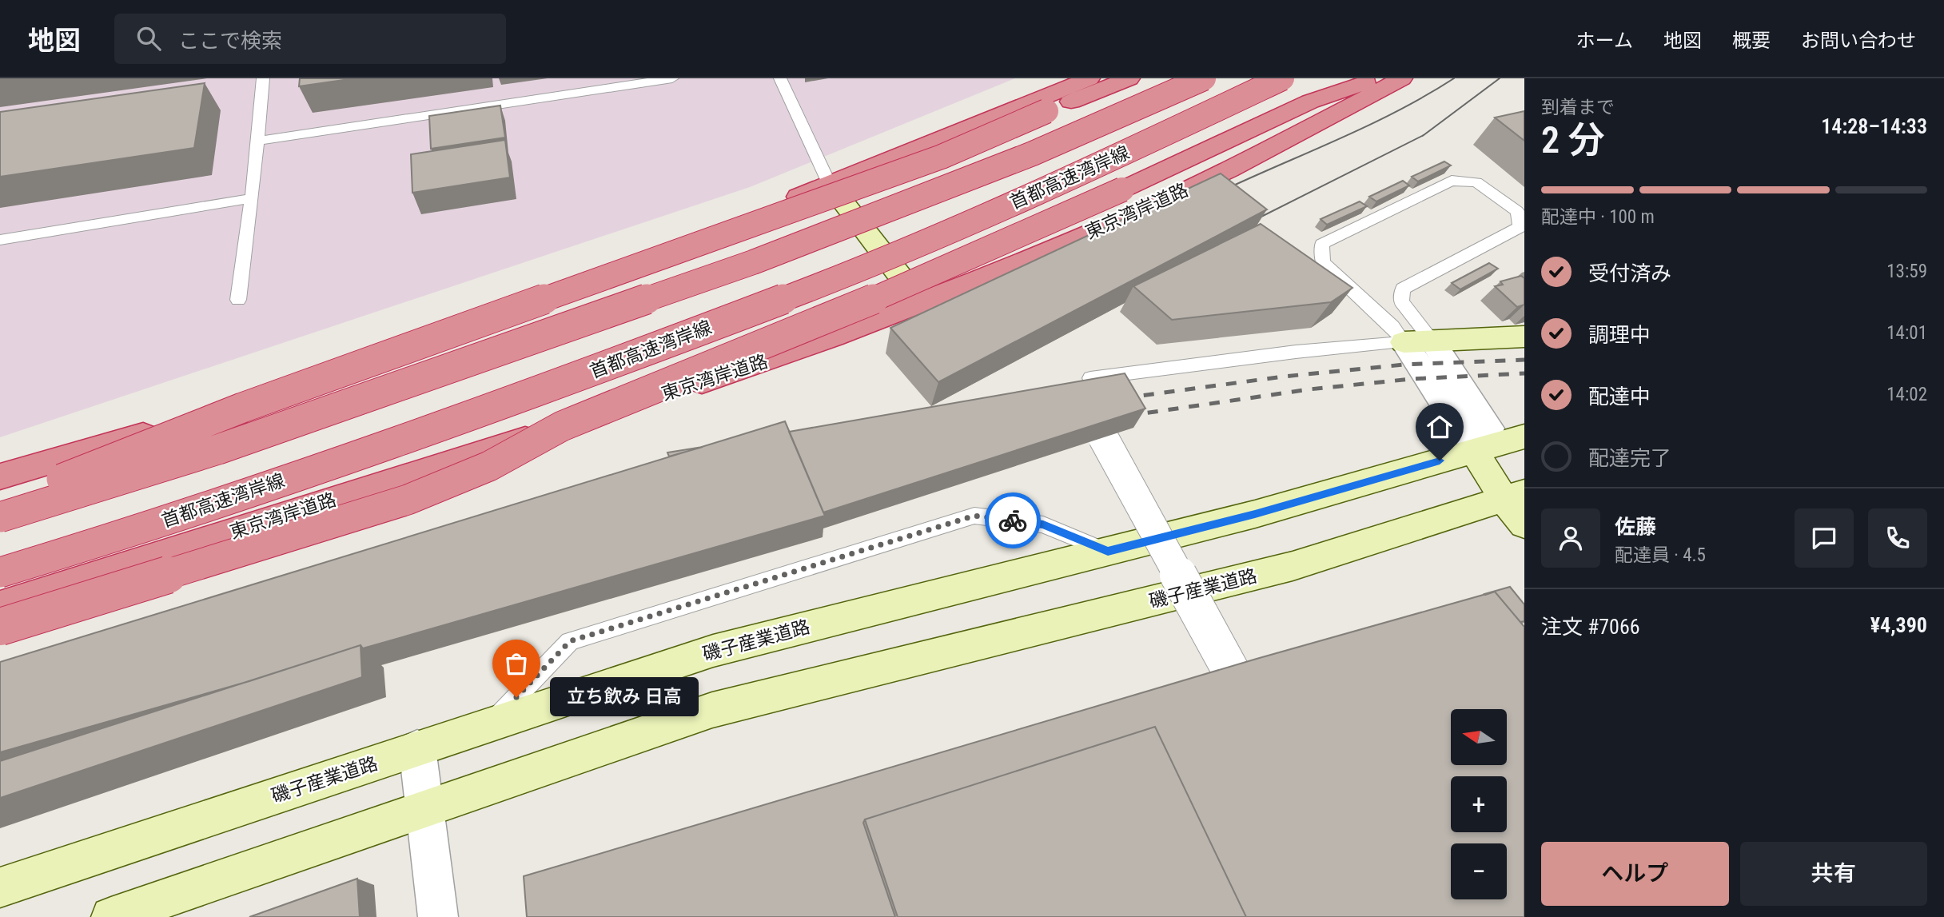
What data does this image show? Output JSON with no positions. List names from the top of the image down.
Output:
{
  "streets": {
    "highway": ["首都高速湾岸線", "東京湾岸道路"],
    "street": ["磯子産業道路"]
  },
  "places": ["立ち飲み 日高"],
  "north": "left",
  "page": {
    "header": "地図",
    "search": "ここで検索",
    "nav": [
      "ホーム",
      "地図",
      "概要",
      "お問い合わせ"
    ],
    "heading": ["2 分", "到着まで", "14:28–14:33"],
    "panel": [
      "佐藤",
      "配達員 · 4.5",
      "注文 #7066",
      "¥4,390"
    ],
    "bar": "配達中 · 100 m",
    "list": [
      ["受付済み", "13:59"],
      ["調理中", "14:01"],
      ["配達中", "14:02"],
      "配達完了"
    ],
    "bubble": "立ち飲み 日高",
    "map_buttons": ["+", "−"],
    "buttons": ["ヘルプ", "共有"]
  }
}
